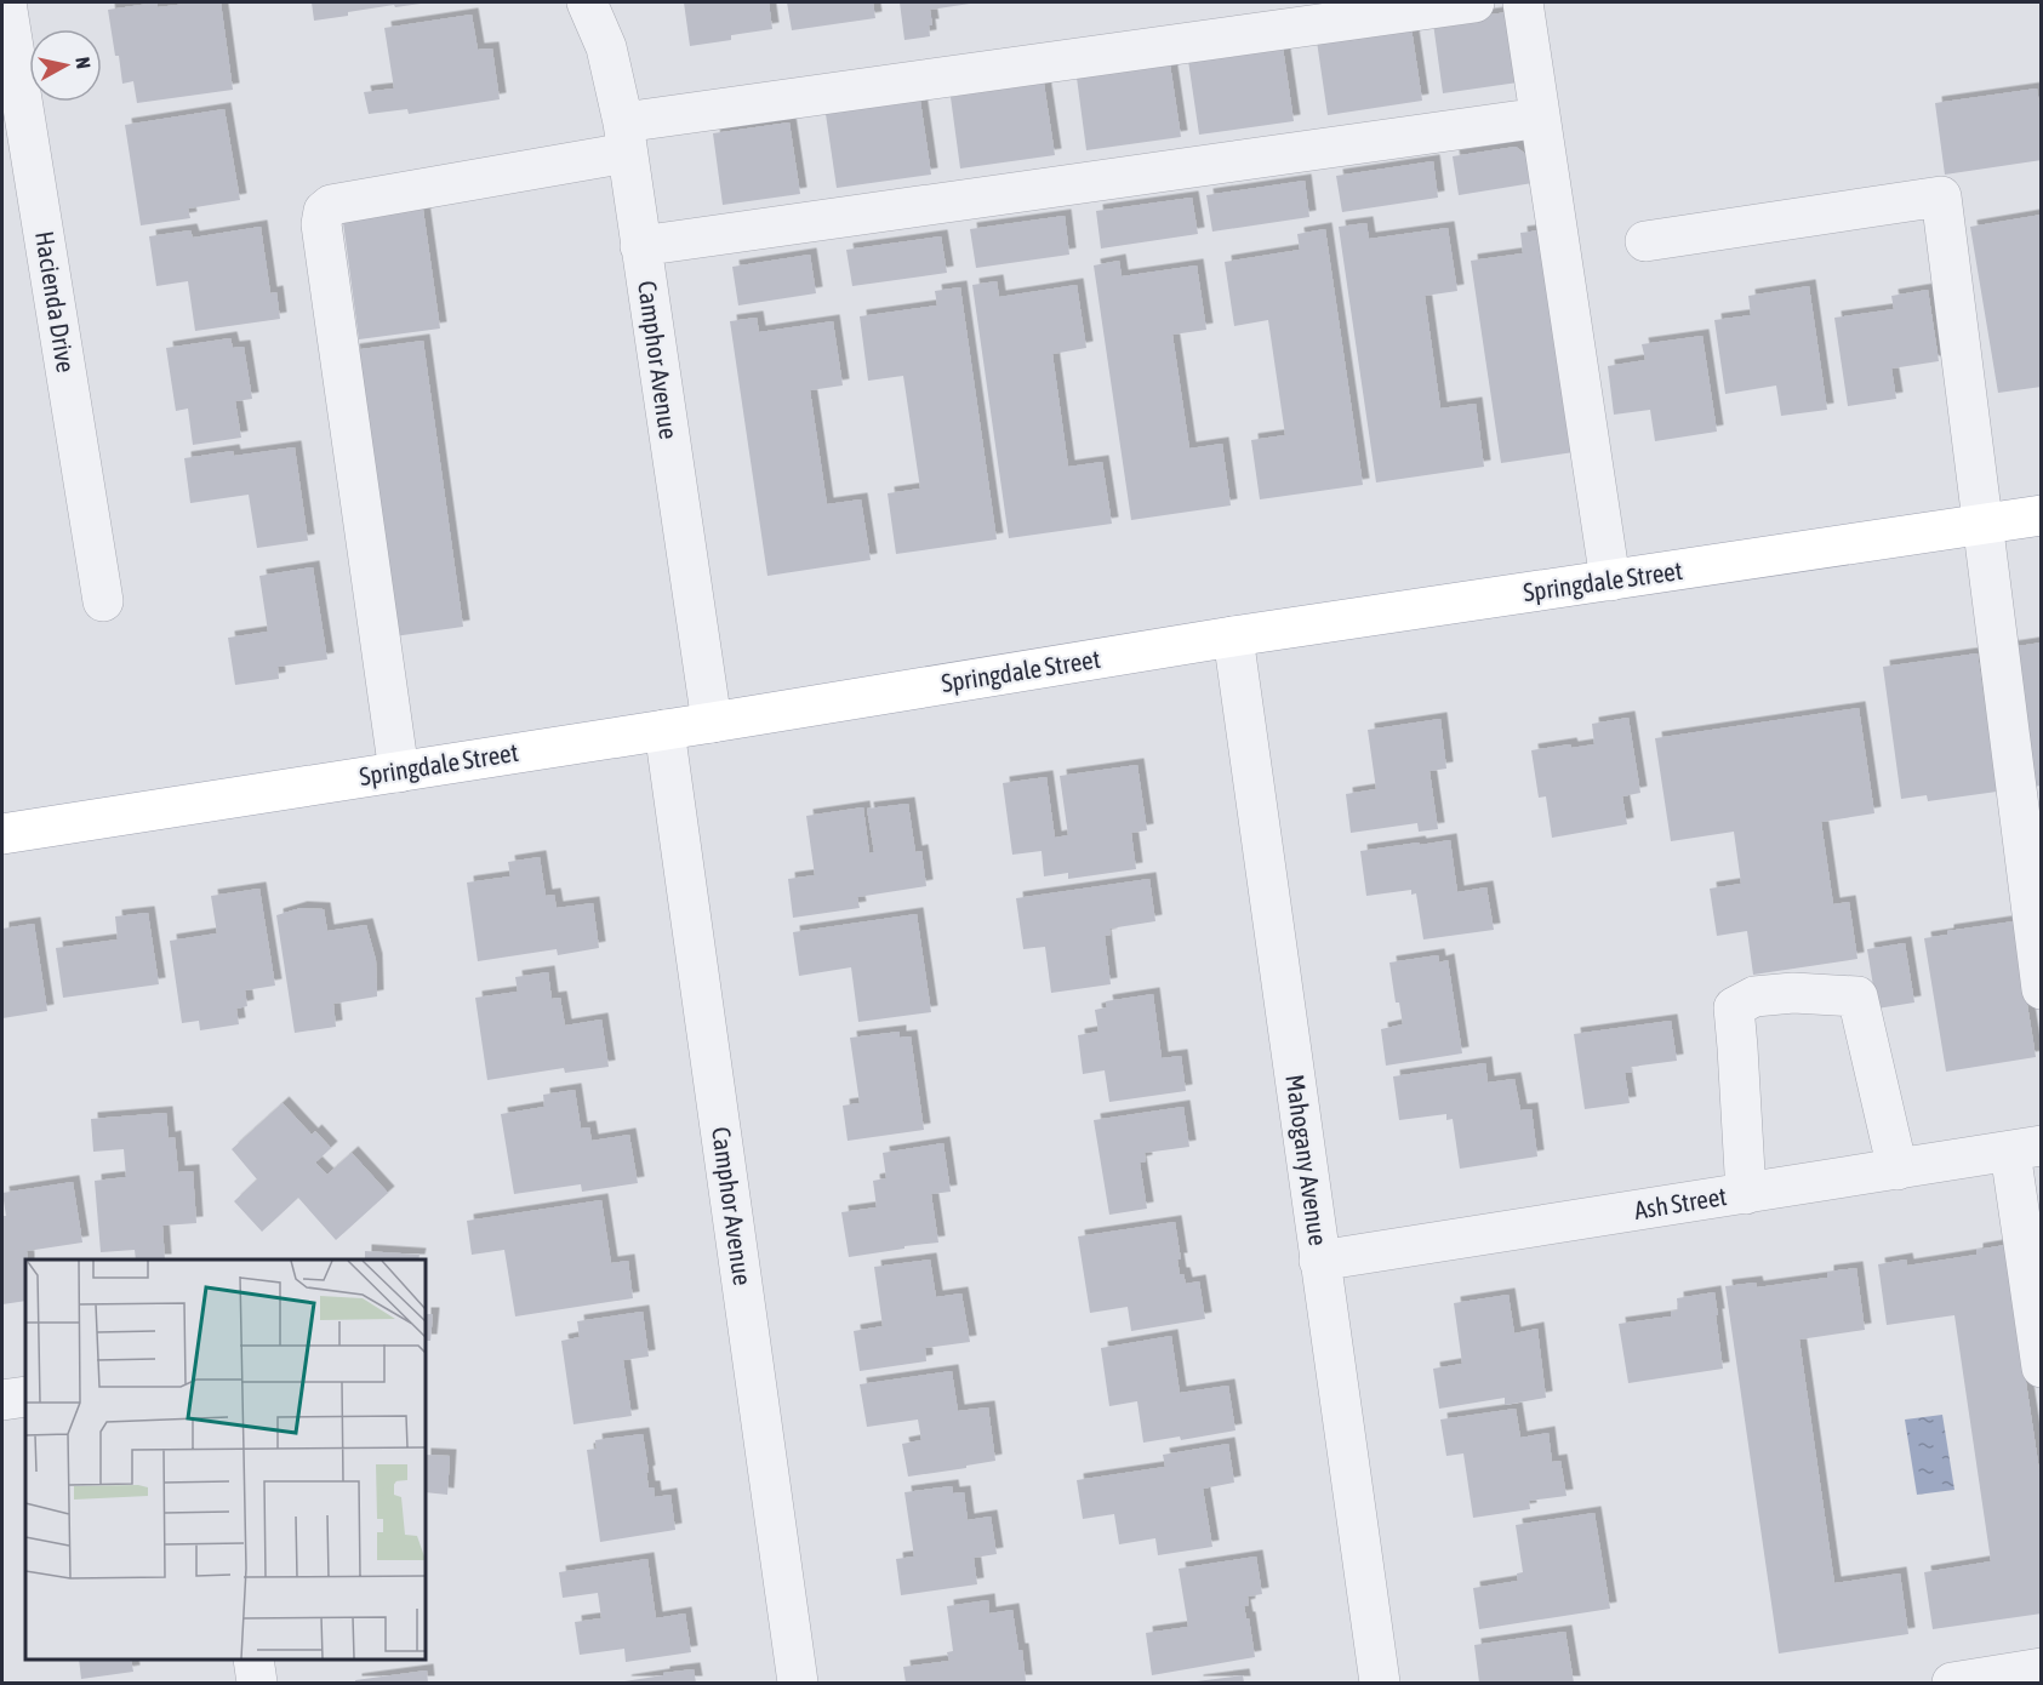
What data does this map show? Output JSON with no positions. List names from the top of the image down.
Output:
{
  "streets": {
    "main road": ["Springdale Street"],
    "street": [
      "Hacienda Drive",
      "Camphor Avenue",
      "Mahogany Avenue",
      "Ash Street"
    ]
  },
  "crossings": [
    ["Camphor Avenue", "Springdale Street"],
    ["Springdale Street", "Mahogany Avenue"],
    ["Mahogany Avenue", "Ash Street"]
  ],
  "north": "right"
}
